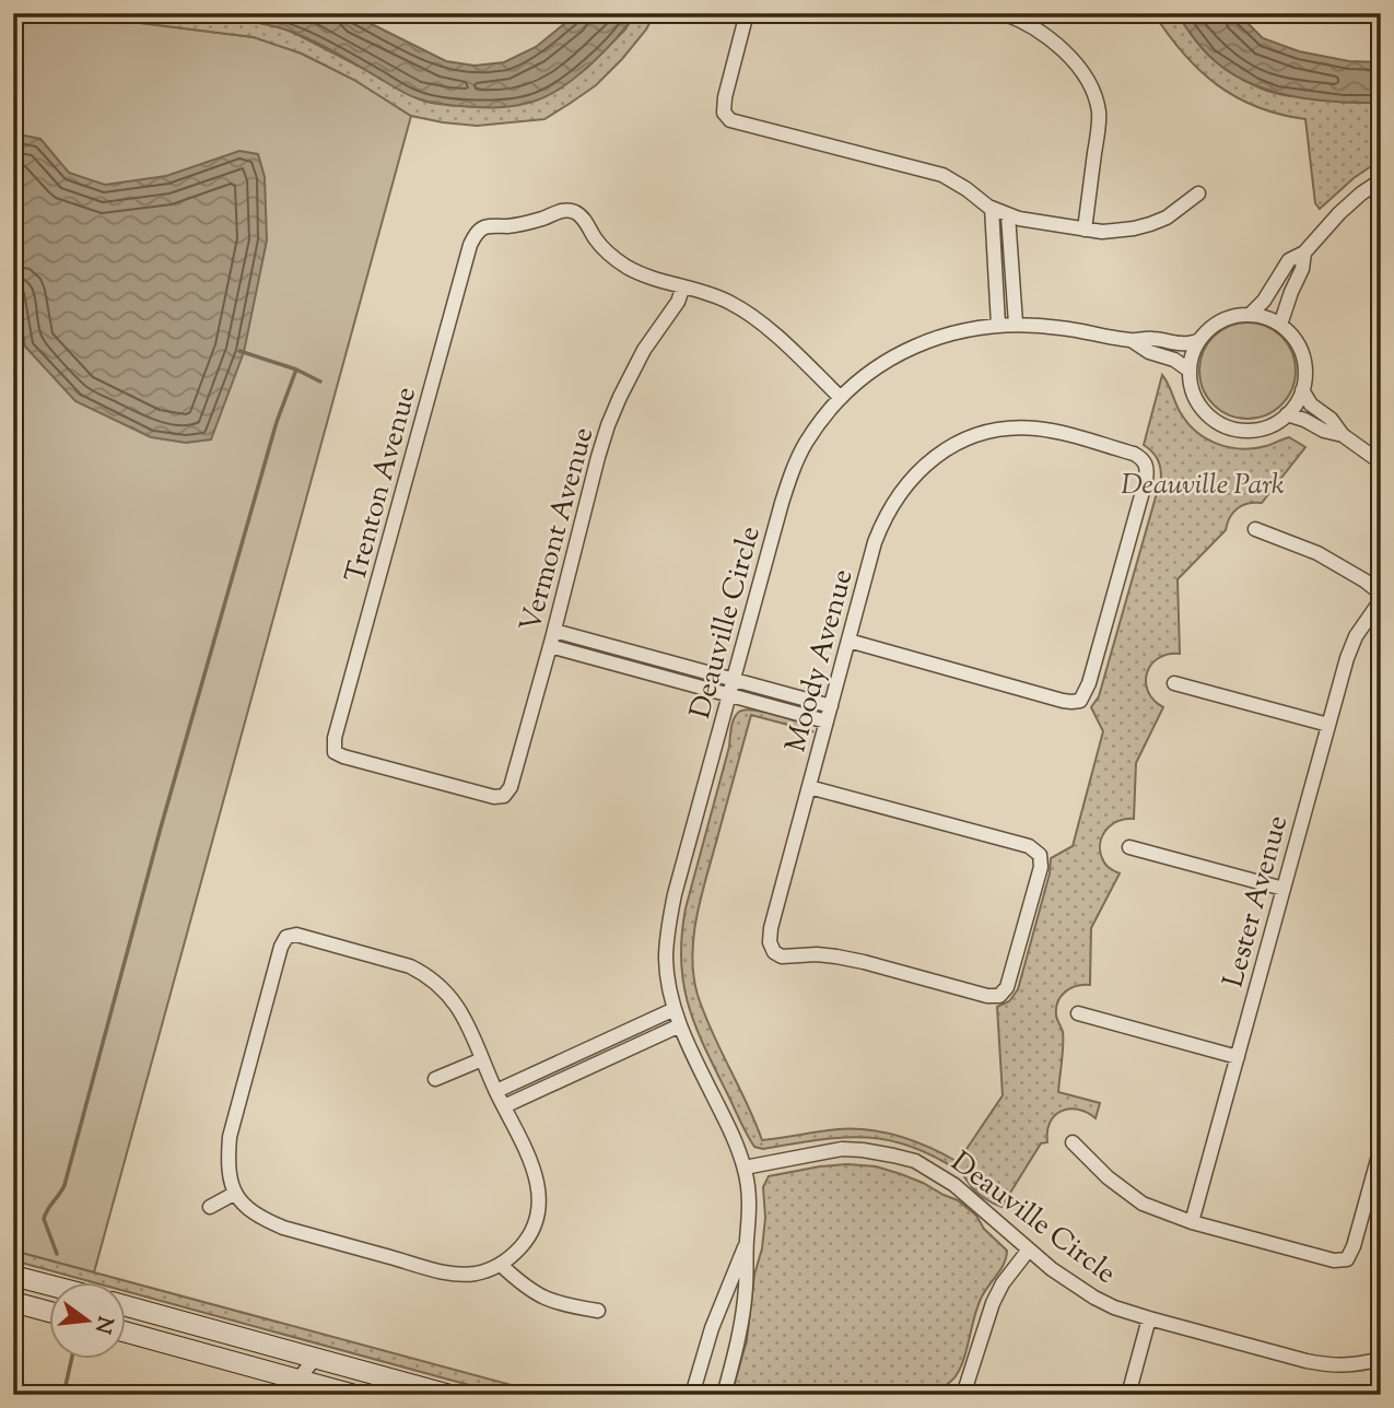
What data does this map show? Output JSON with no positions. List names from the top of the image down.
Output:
{
  "streets": {
    "street": [
      "Trenton Avenue",
      "Vermont Avenue",
      "Deauville Circle",
      "Moody Avenue",
      "Lester Avenue"
    ]
  },
  "crossings": [
    ["Trenton Avenue", "Vermont Avenue"]
  ],
  "parks": ["Deauville Park"],
  "north": "right"
}
